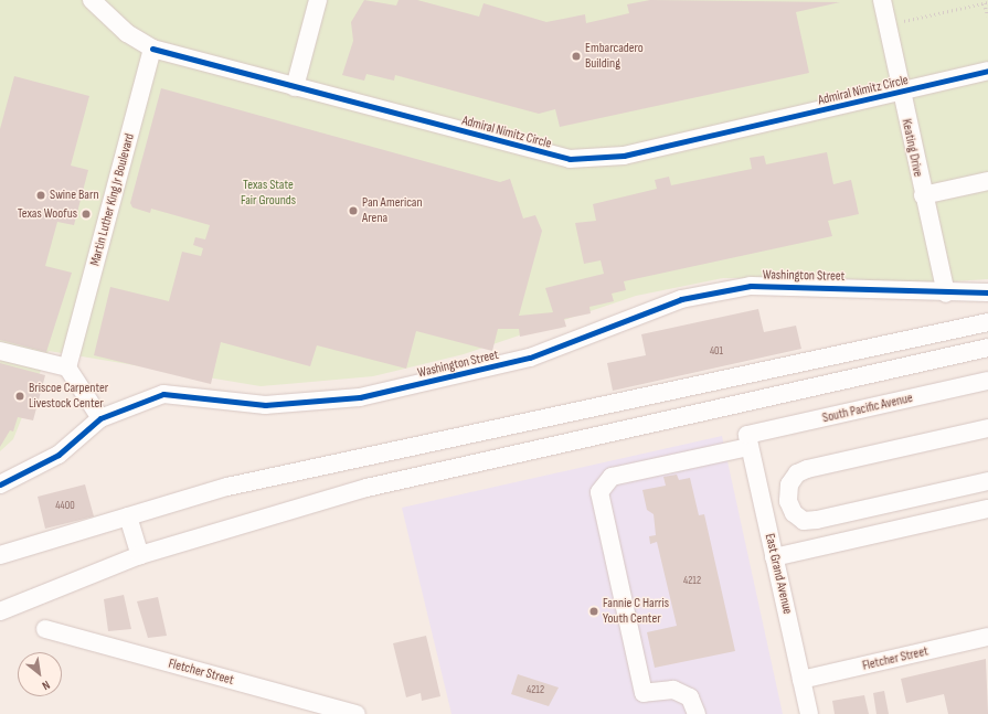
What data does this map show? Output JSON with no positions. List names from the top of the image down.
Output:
{
  "streets": {
    "street": [
      "Admiral Nimitz Circle",
      "Keating Drive",
      "Martin Luther King Jr Boulevard",
      "Washington Street",
      "South Pacific Avenue",
      "East Grand Avenue",
      "Fletcher Street"
    ]
  },
  "crossings": [
    ["Admiral Nimitz Circle", "Keating Drive"],
    ["Admiral Nimitz Circle", "Martin Luther King Jr Boulevard"],
    ["Keating Drive", "Washington Street"],
    ["South Pacific Avenue", "East Grand Avenue"],
    ["East Grand Avenue", "Fletcher Street"]
  ],
  "parks": ["Texas State Fair Grounds"],
  "places": [
    "Embarcadero Building",
    "Swine Barn",
    "Pan American Arena",
    "Texas Woofus",
    "Briscoe Carpenter Livestock Center",
    "Fannie C Harris Youth Center"
  ],
  "house_numbers": [
    "401",
    "4400",
    "4212",
    "4212"
  ],
  "north": "bottom right"
}
